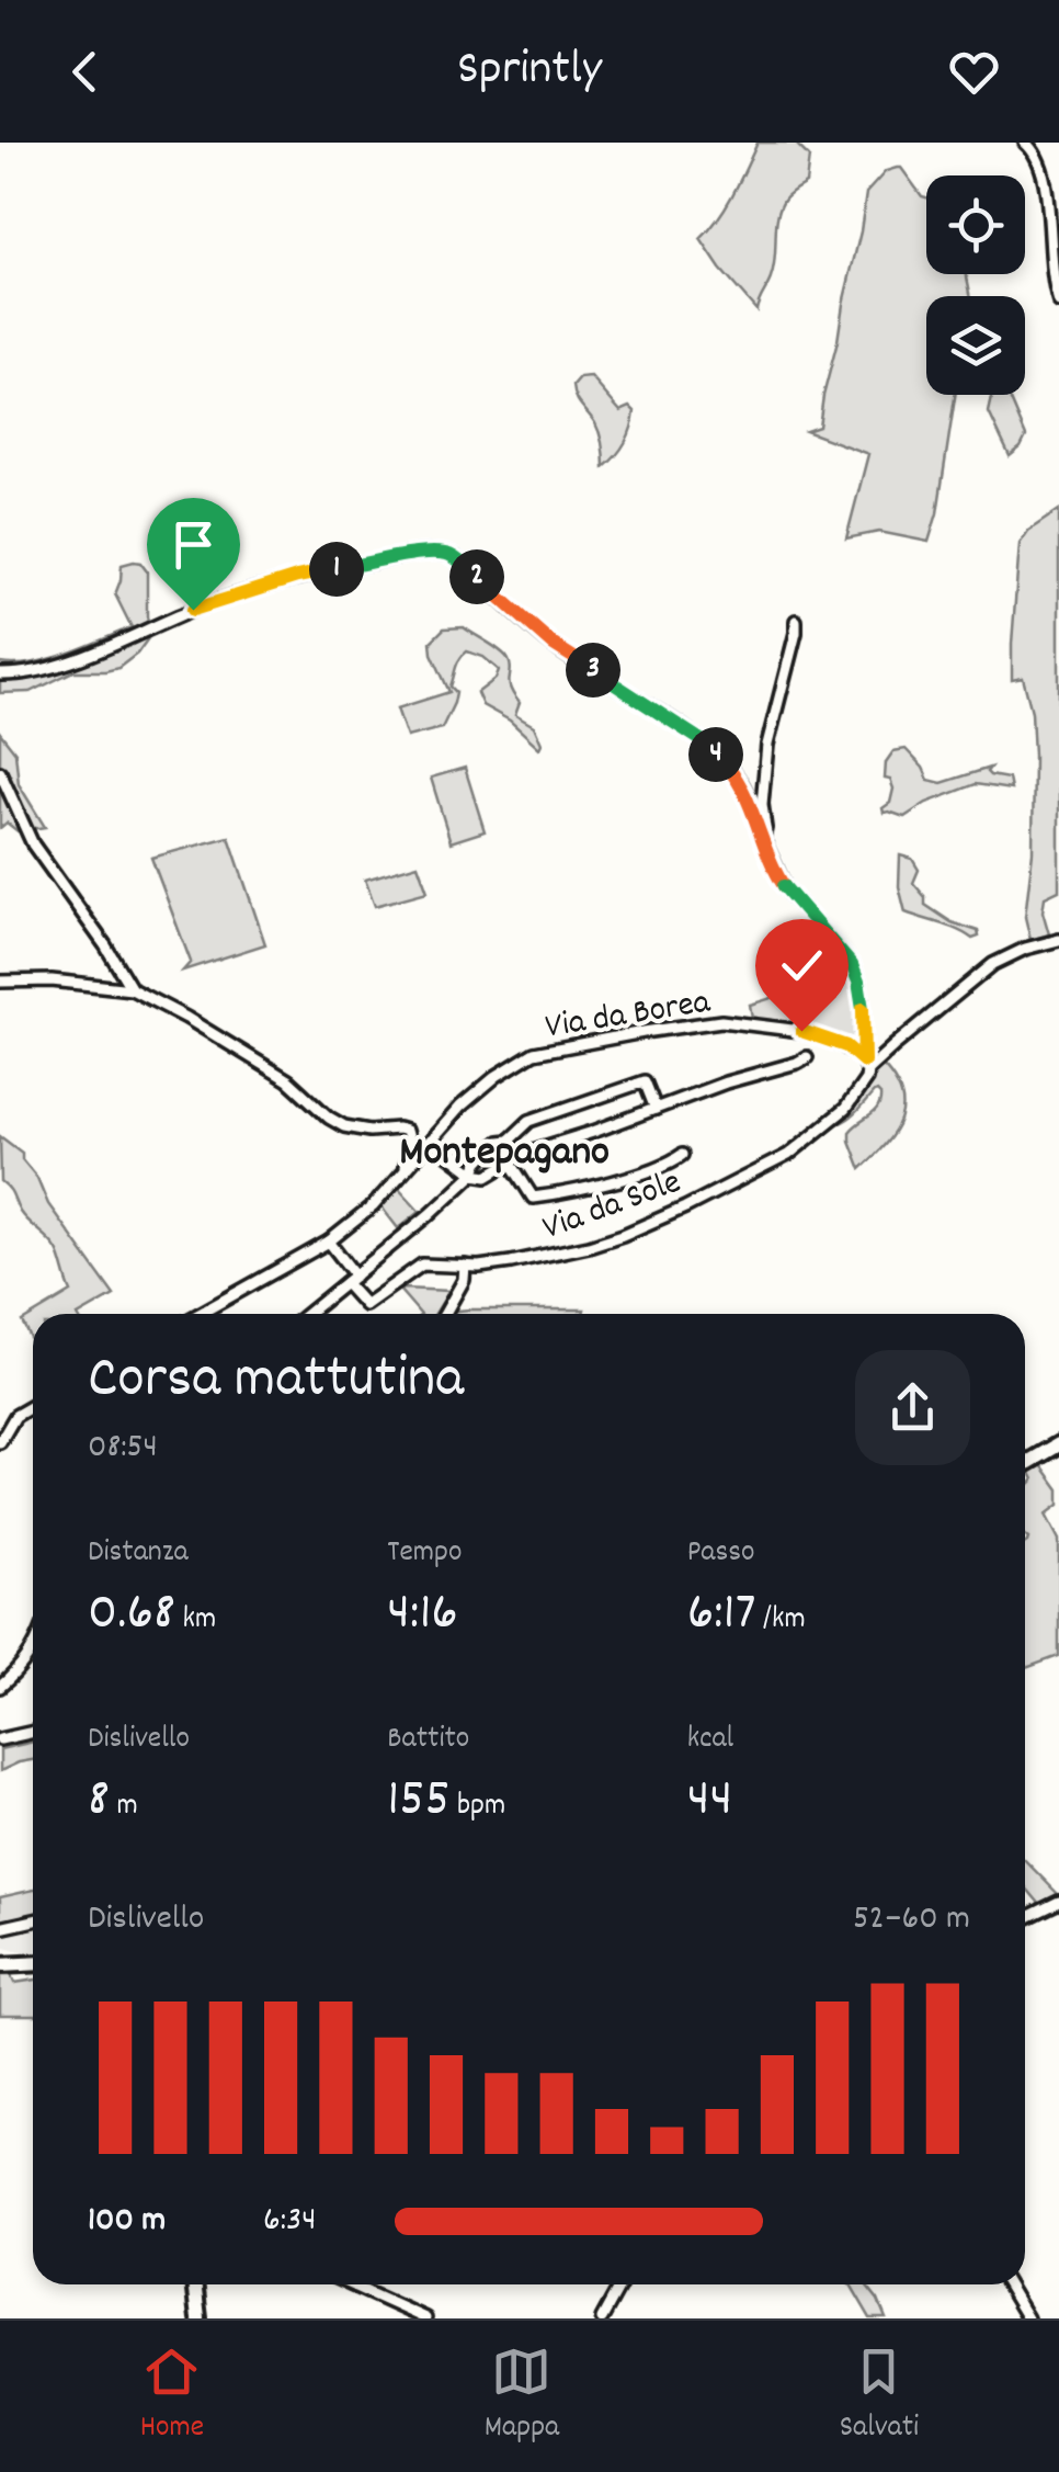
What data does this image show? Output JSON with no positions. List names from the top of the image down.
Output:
{
  "streets": {
    "street": ["Via da Borea", "Via da Sole"]
  },
  "crossings": [
    ["Via da Borea", "Via da Sole"]
  ],
  "districts": ["Montepagano"],
  "page": {
    "header": "Sprintly",
    "pins": [
      "1",
      "2",
      "3",
      "4"
    ],
    "heading": ["Corsa mattutina", "08:54"],
    "stats": [
      ["Distanza", "0.68 km"],
      ["Tempo", "4:16"],
      ["Passo", "6:17 /km"],
      ["Dislivello", "8 m"],
      ["Battito", "155 bpm"],
      ["kcal", "44"]
    ],
    "chart": ["Dislivello", "52–60 m"],
    "list": [
      {
        "name": "100 m",
        "note": "6:34"
      }
    ],
    "tabs": ["Home", "Mappa", "Salvati"]
  }
}
